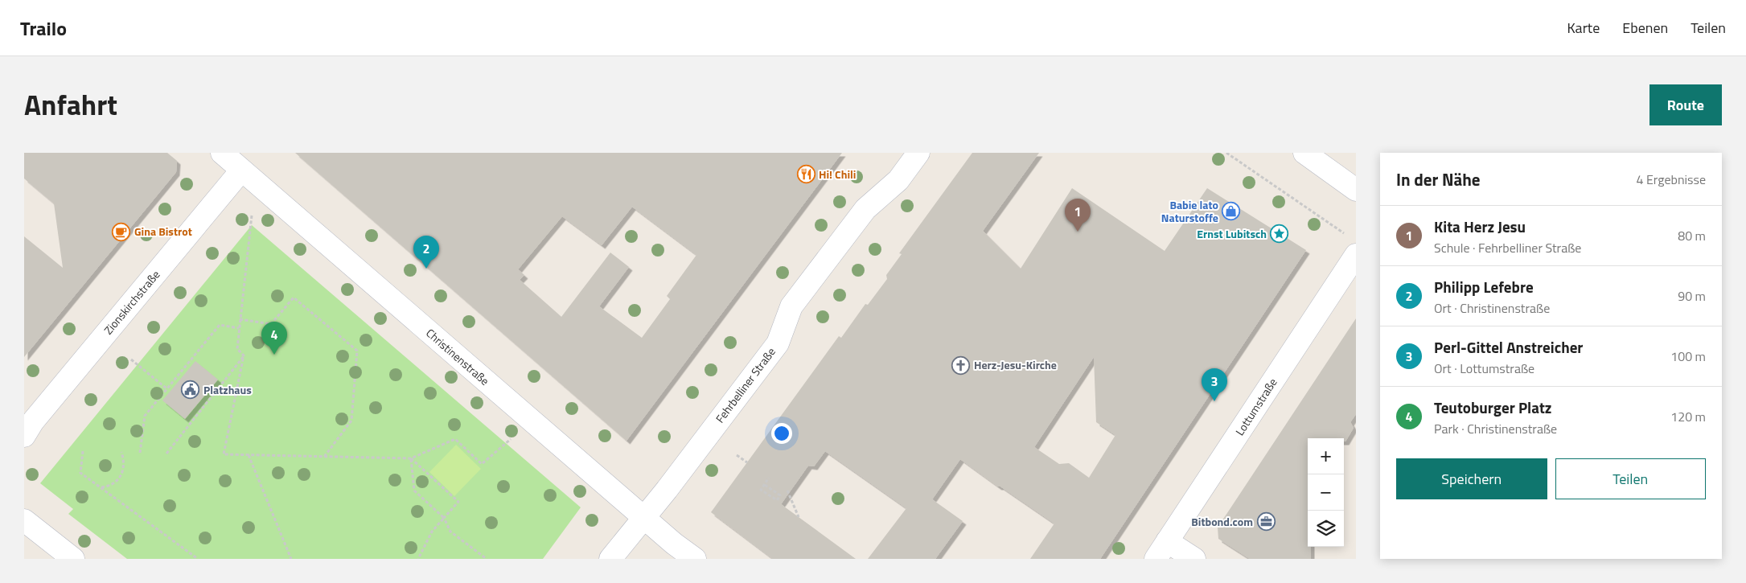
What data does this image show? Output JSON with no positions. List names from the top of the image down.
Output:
{
  "streets": {
    "street": [
      "Zionskirchstraße",
      "Christinenstraße",
      "Fehrbelliner Straße",
      "Lottumstraße"
    ]
  },
  "crossings": [
    ["Zionskirchstraße", "Christinenstraße"],
    ["Christinenstraße", "Fehrbelliner Straße"]
  ],
  "places": {
    "restaurant": ["Hi! Chili"],
    "shop": ["Babie lato Naturstoffe"],
    "cafe": ["Gina Bistrot"],
    "place": ["Ernst Lubitsch"],
    "church": ["Herz-Jesu-Kirche"],
    "public building": ["Platzhaus"],
    "office": ["Bitbond.com"]
  },
  "page": {
    "header": "Trailo",
    "nav": ["Karte", "Ebenen", "Teilen"],
    "title": "Anfahrt",
    "buttons": [
      "Route",
      ["Speichern", "Teilen"]
    ],
    "heading": ["In der Nähe", "4 Ergebnisse"],
    "pins": [
      "1",
      "2",
      "4",
      "3"
    ],
    "list": [
      {
        "mark": "1",
        "name": "Kita Herz Jesu",
        "note": "Schule · Fehrbelliner Straße",
        "value": "80 m"
      },
      {
        "mark": "2",
        "name": "Philipp Lefebre",
        "note": "Ort · Christinenstraße",
        "value": "90 m"
      },
      {
        "mark": "3",
        "name": "Perl-Gittel Anstreicher",
        "note": "Ort · Lottumstraße",
        "value": "100 m"
      },
      {
        "mark": "4",
        "name": "Teutoburger Platz",
        "note": "Park · Christinenstraße",
        "value": "120 m"
      }
    ],
    "map_buttons": ["+", "−"]
  }
}
